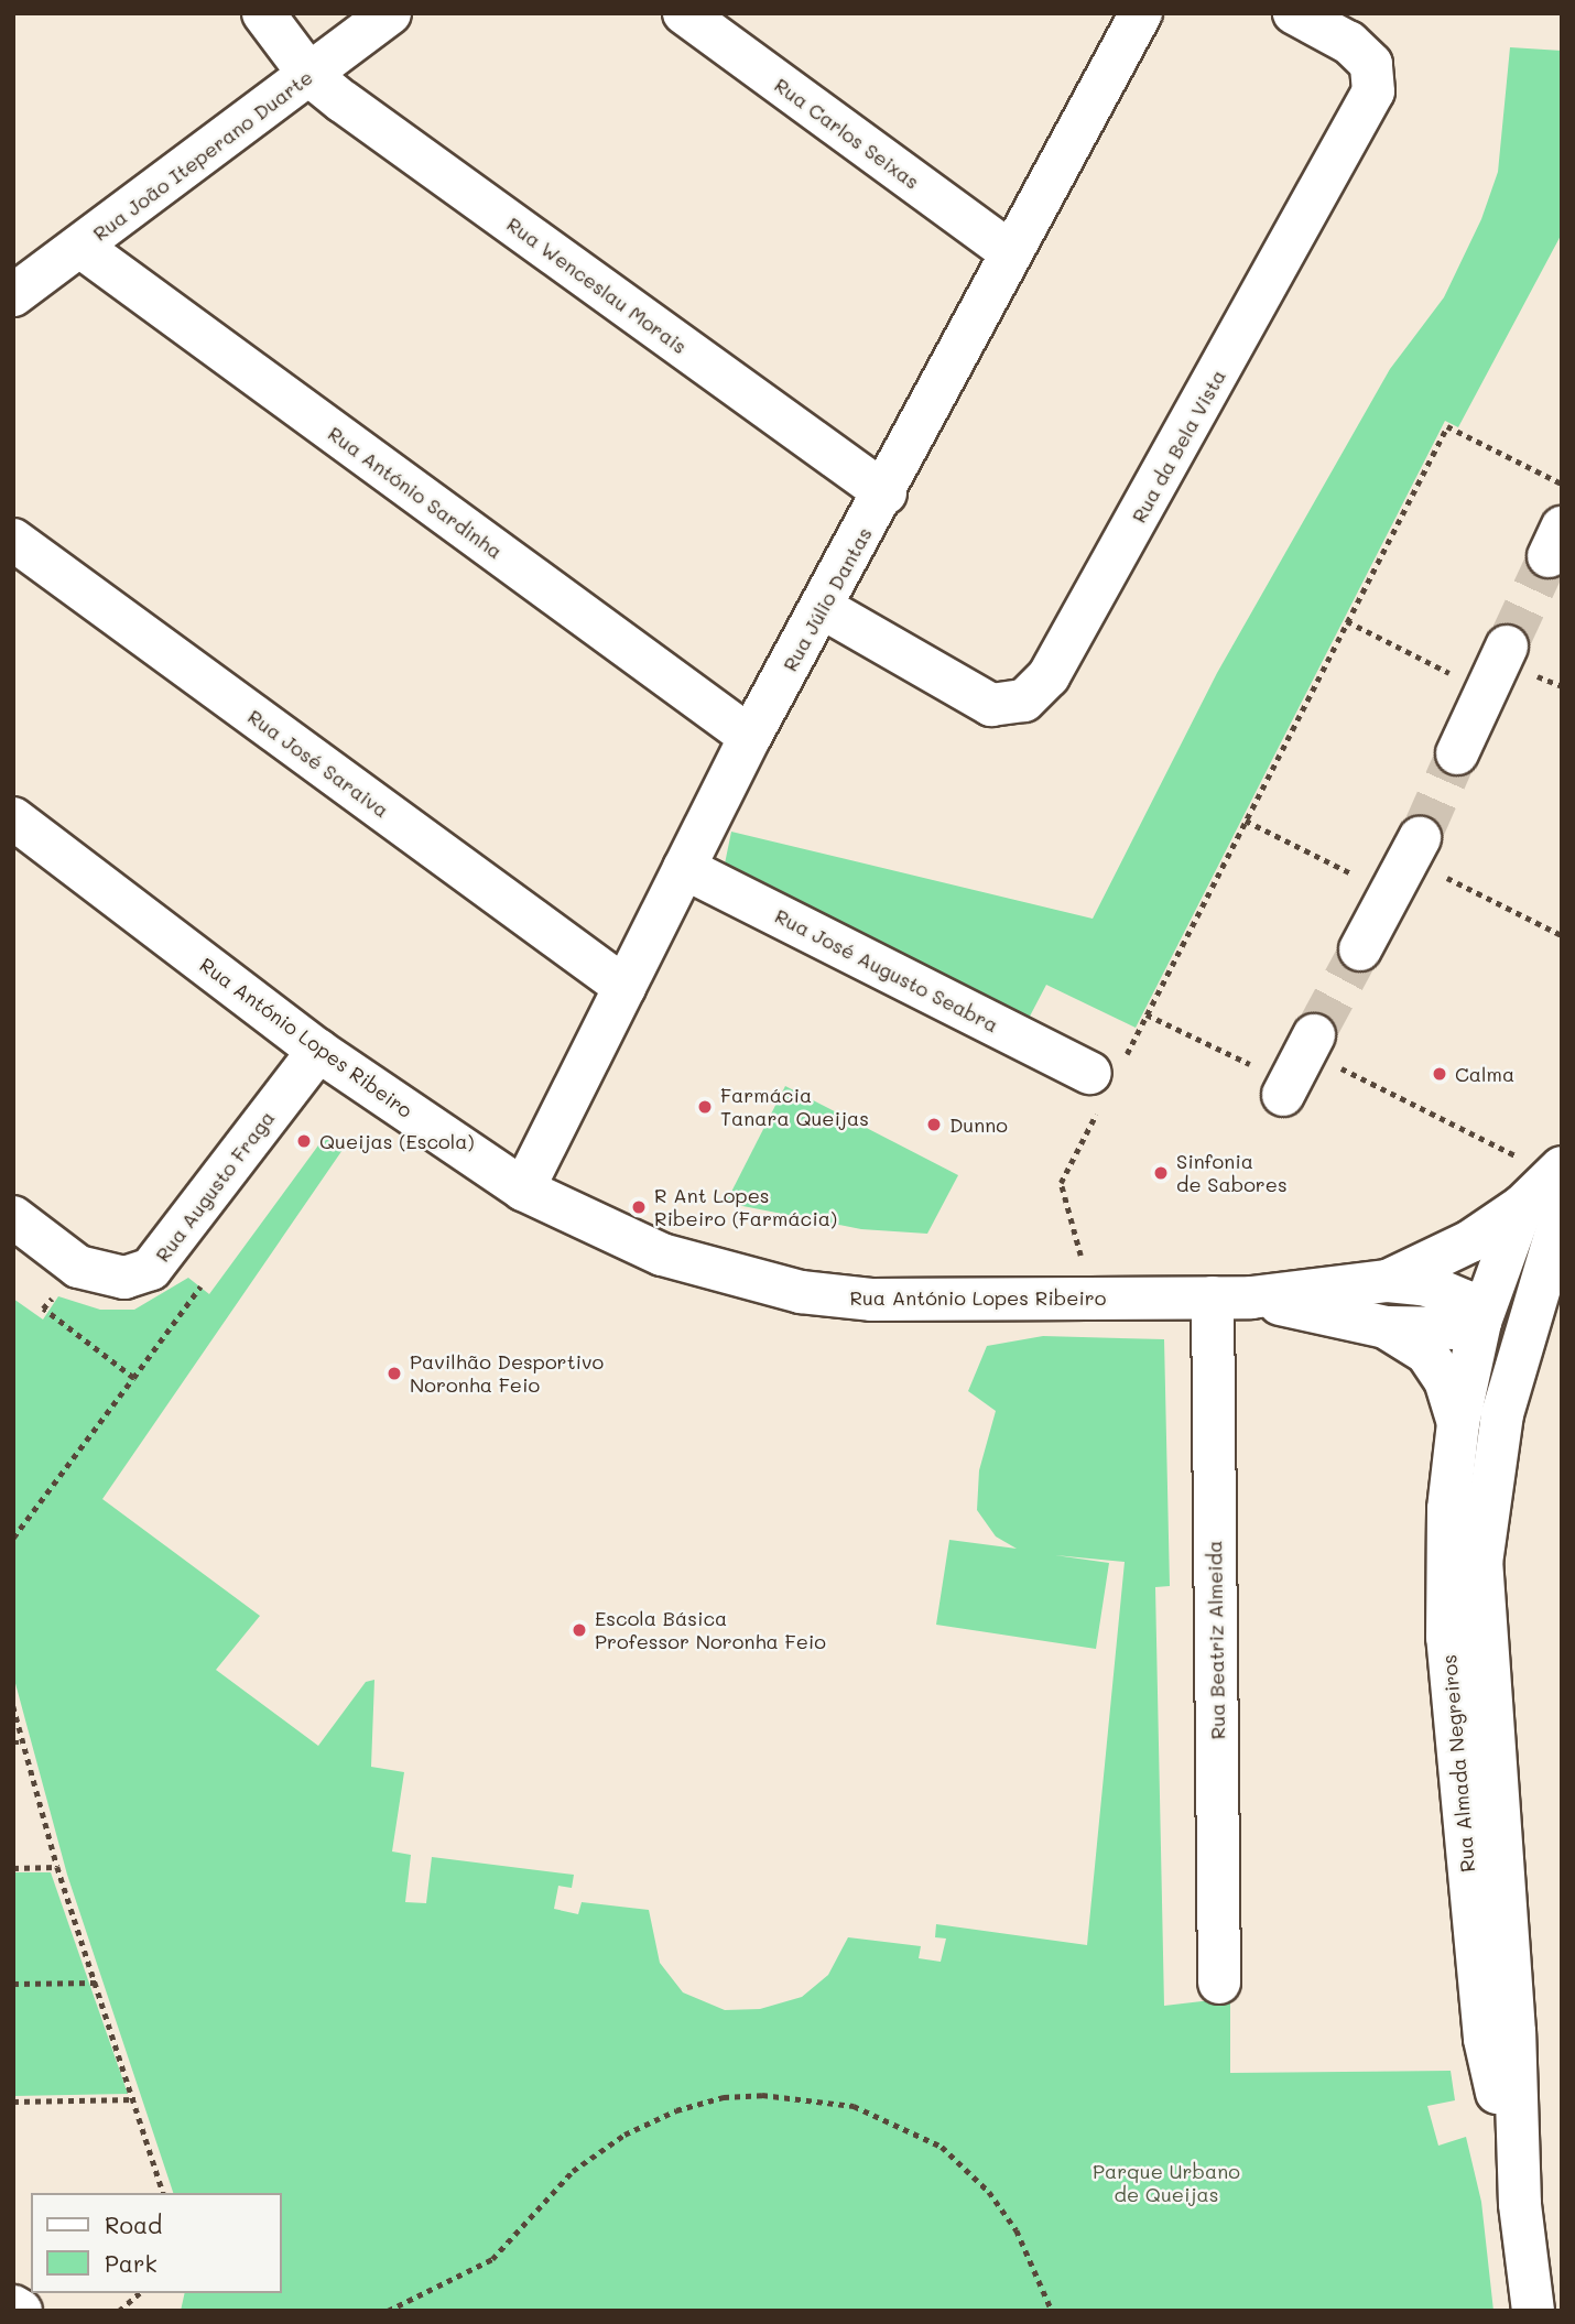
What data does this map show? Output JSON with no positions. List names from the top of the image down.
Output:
{
  "streets": {
    "street": [
      "Rua Carlos Seixas",
      "Rua João Iteperano Duarte",
      "Rua Wenceslau Morais",
      "Rua da Bela Vista",
      "Rua António Sardinha",
      "Rua Júlio Dantas",
      "Rua José Saraiva",
      "Rua José Augusto Seabra",
      "Rua António Lopes Ribeiro",
      "Rua Augusto Fraga",
      "Rua Beatriz Almeida",
      "Rua Almada Negreiros"
    ]
  },
  "crossings": [
    ["Rua Carlos Seixas", "Rua Júlio Dantas"],
    ["Rua João Iteperano Duarte", "Rua Wenceslau Morais"],
    ["Rua João Iteperano Duarte", "Rua António Sardinha"],
    ["Rua Wenceslau Morais", "Rua Júlio Dantas"],
    ["Rua da Bela Vista", "Rua Júlio Dantas"],
    ["Rua António Sardinha", "Rua Júlio Dantas"],
    ["Rua Júlio Dantas", "Rua José Saraiva"],
    ["Rua Júlio Dantas", "Rua José Augusto Seabra"],
    ["Rua Júlio Dantas", "Rua António Lopes Ribeiro"],
    ["Rua António Lopes Ribeiro", "Rua Augusto Fraga"],
    ["Rua António Lopes Ribeiro", "Rua Beatriz Almeida"],
    ["Rua António Lopes Ribeiro", "Rua Almada Negreiros"]
  ],
  "parks": ["Parque Urbano de Queijas"],
  "places": [
    "Calma",
    "Farmácia Tanara Queijas",
    "Dunno",
    "Queijas (Escola)",
    "Sinfonia de Sabores",
    "R Ant Lopes Ribeiro (Farmácia)",
    "Pavilhão Desportivo Noronha Feio",
    "Escola Básica Professor Noronha Feio"
  ],
  "legend": ["Road", "Park"]
}
